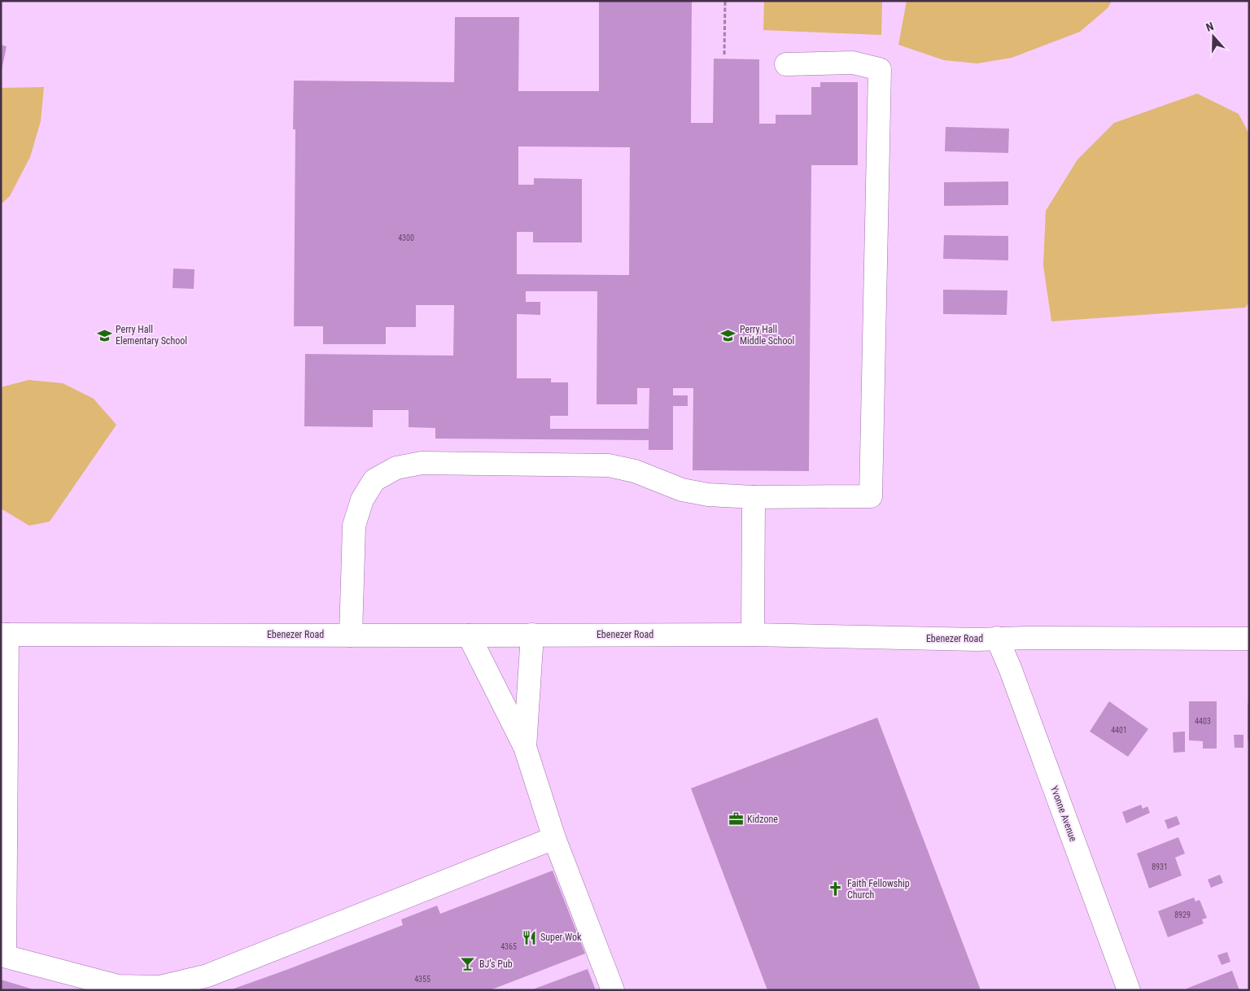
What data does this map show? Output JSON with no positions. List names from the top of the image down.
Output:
{
  "streets": {
    "street": ["Ebenezer Road", "Yvonne Avenue"]
  },
  "crossings": [
    ["Ebenezer Road", "Yvonne Avenue"]
  ],
  "places": {
    "school or university": ["Perry Hall Elementary School", "Perry Hall Middle School"],
    "office": ["Kidzone"],
    "church": ["Faith Fellowship Church"],
    "restaurant": ["Super Wok"],
    "bar": ["BJ’s Pub"]
  },
  "house_numbers": [
    "4300",
    "4403",
    "4401",
    "8931",
    "8929",
    "4365",
    "4355"
  ],
  "north": "top"
}
